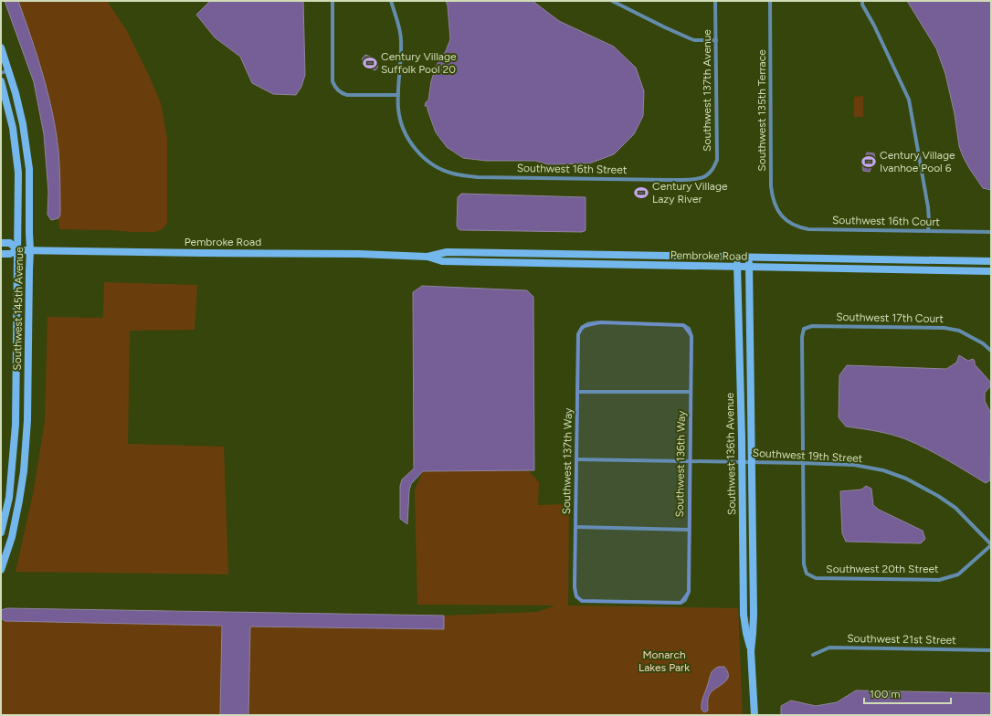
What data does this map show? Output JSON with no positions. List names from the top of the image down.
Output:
{
  "streets": {
    "street": [
      "Southwest 137th Avenue",
      "Southwest 135th Terrace",
      "Southwest 16th Street",
      "Southwest 16th Court",
      "Pembroke Road",
      "Southwest 145th Avenue",
      "Southwest 17th Court",
      "Southwest 136th Avenue",
      "Southwest 19th Street",
      "Southwest 137th Way",
      "Southwest 136th Way",
      "Southwest 20th Street",
      "Southwest 21st Street"
    ]
  },
  "crossings": [
    ["Southwest 137th Avenue", "Southwest 16th Street"],
    ["Southwest 135th Terrace", "Southwest 16th Court"],
    ["Pembroke Road", "Southwest 145th Avenue"],
    ["Pembroke Road", "Southwest 136th Avenue"],
    ["Southwest 17th Court", "Southwest 19th Street"],
    ["Southwest 17th Court", "Southwest 20th Street"],
    ["Southwest 136th Avenue", "Southwest 19th Street"],
    ["Southwest 19th Street", "Southwest 137th Way"],
    ["Southwest 19th Street", "Southwest 136th Way"],
    ["Southwest 19th Street", "Southwest 20th Street"],
    ["Southwest 137th Way", "Southwest 136th Way"]
  ],
  "parks": ["Monarch Lakes Park"],
  "places": {
    "sports": ["Century Village Suffolk Pool 20", "Century Village Ivanhoe Pool 6", "Century Village Lazy River"]
  },
  "scale_bar": "100 m"
}
